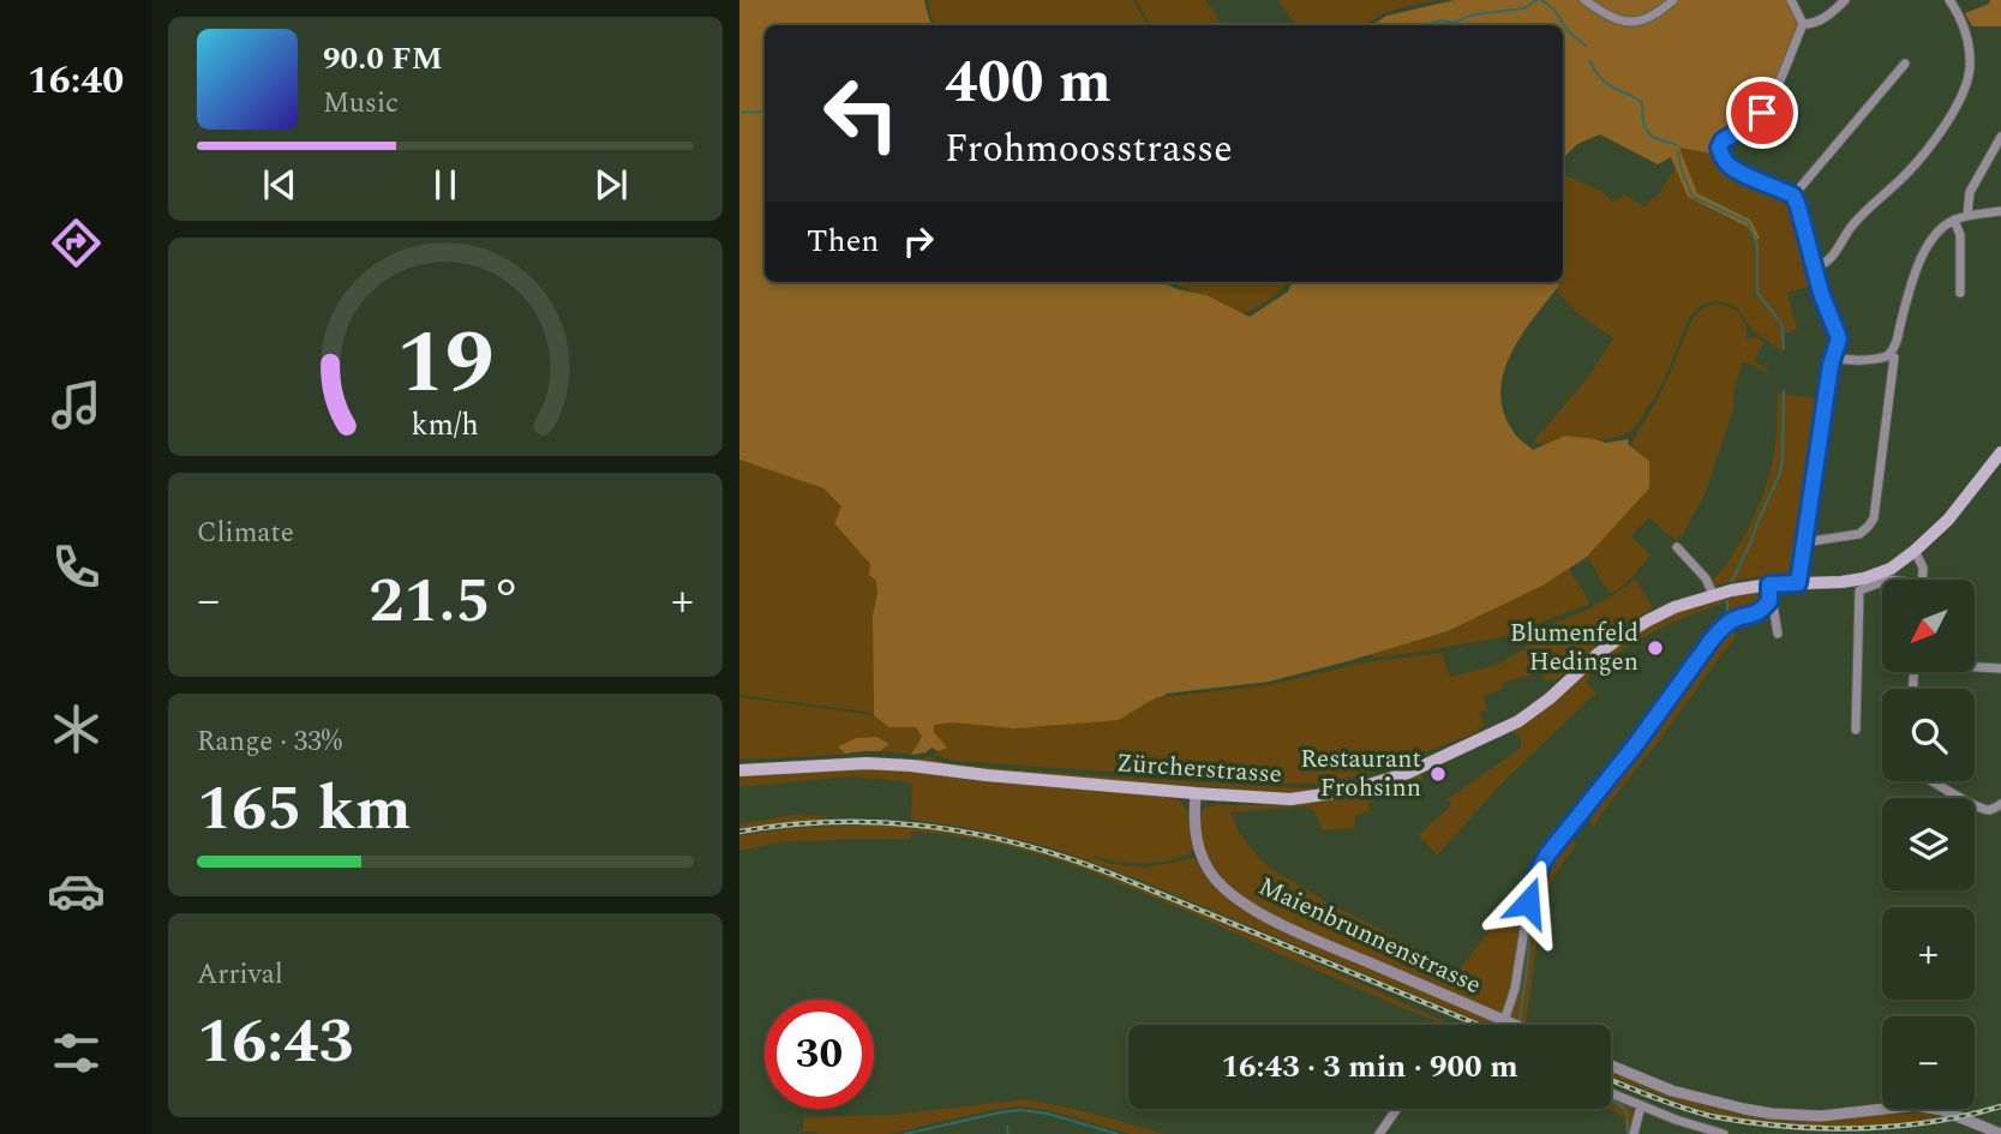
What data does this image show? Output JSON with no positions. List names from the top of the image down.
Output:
{
  "streets": {
    "main road": ["Zürcherstrasse"],
    "street": ["Maienbrunnenstrasse"]
  },
  "crossings": [
    ["Zürcherstrasse", "Maienbrunnenstrasse"]
  ],
  "places": ["Blumenfeld Hedingen", "Restaurant Frohsinn"],
  "north": "bottom left",
  "page": {
    "tabs": "16:40",
    "turn": ["400 m", "Frohmoosstrasse"],
    "song": ["90.0 FM", "Music"],
    "then": "Then",
    "tile": [
      "Climate",
      ["Range · 33%", "165 km"],
      ["Arrival", "16:43"]
    ],
    "heat": ["−", "21.5°", "+"],
    "map_buttons": ["+", "−"],
    "limit": "30",
    "trip": "16:43 · 3 min · 900 m",
    "gauge": ["19", "km/h"]
  }
}
